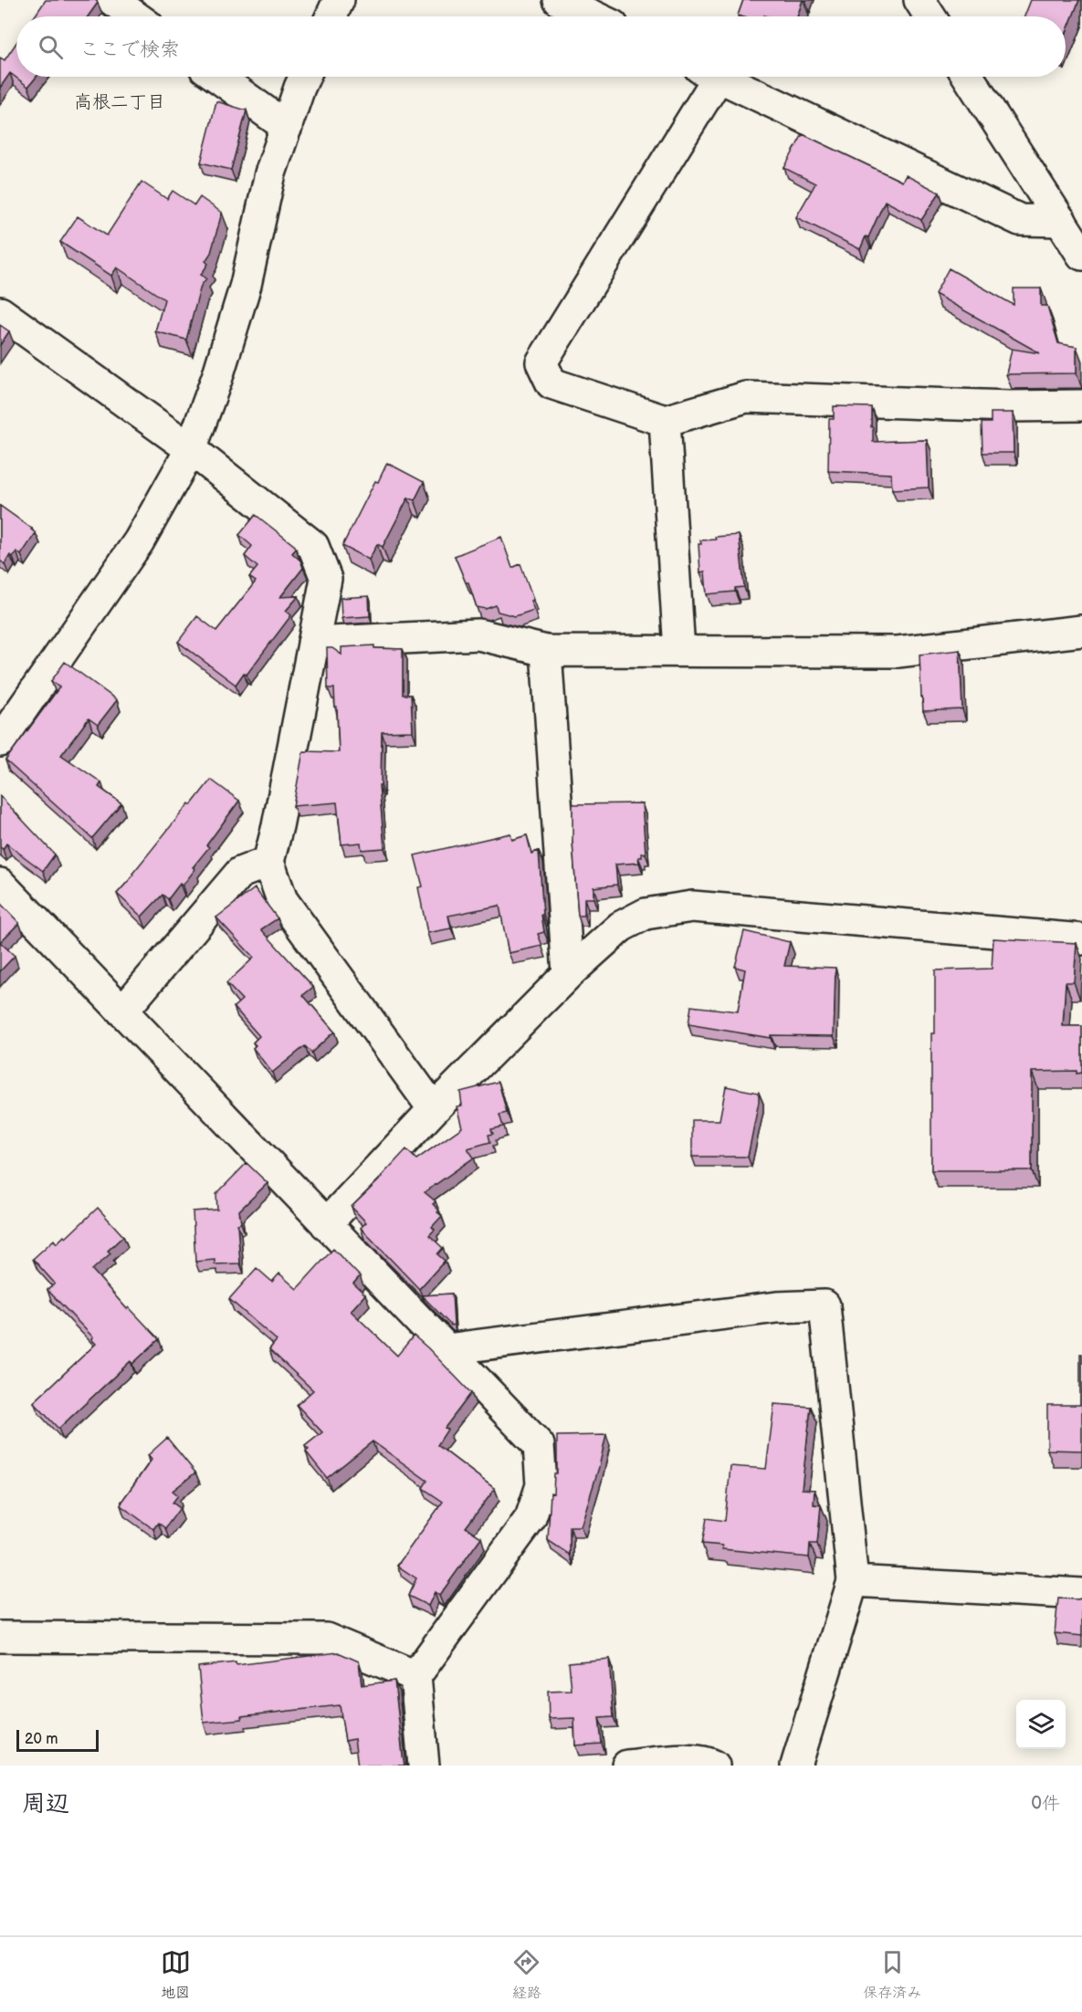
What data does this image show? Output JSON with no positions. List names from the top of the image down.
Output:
{
  "districts": ["高根二丁目"],
  "scale_bar": "20 m",
  "page": {
    "search": "ここで検索",
    "scale": "20 m",
    "heading": ["周辺", "0件"],
    "nav": ["地図", "経路", "保存済み"]
  }
}
